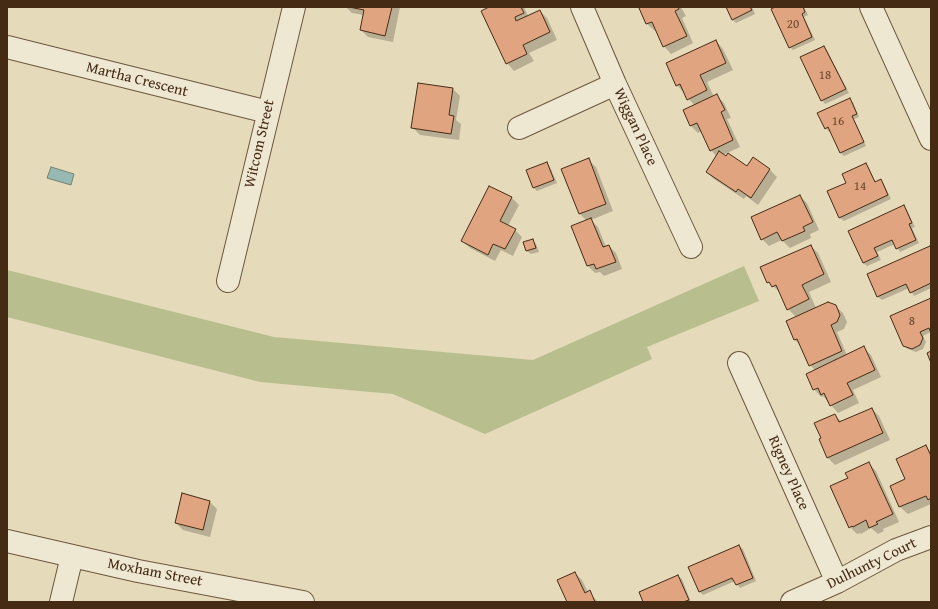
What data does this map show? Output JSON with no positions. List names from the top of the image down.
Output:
{
  "streets": {
    "street": [
      "Martha Crescent",
      "Wiggan Place",
      "Witcom Street",
      "Rigney Place",
      "Dulhunty Court",
      "Moxham Street"
    ]
  },
  "crossings": [
    ["Martha Crescent", "Witcom Street"],
    ["Rigney Place", "Dulhunty Court"]
  ],
  "house_numbers": [
    "20",
    "18",
    "16",
    "14",
    "8"
  ]
}
